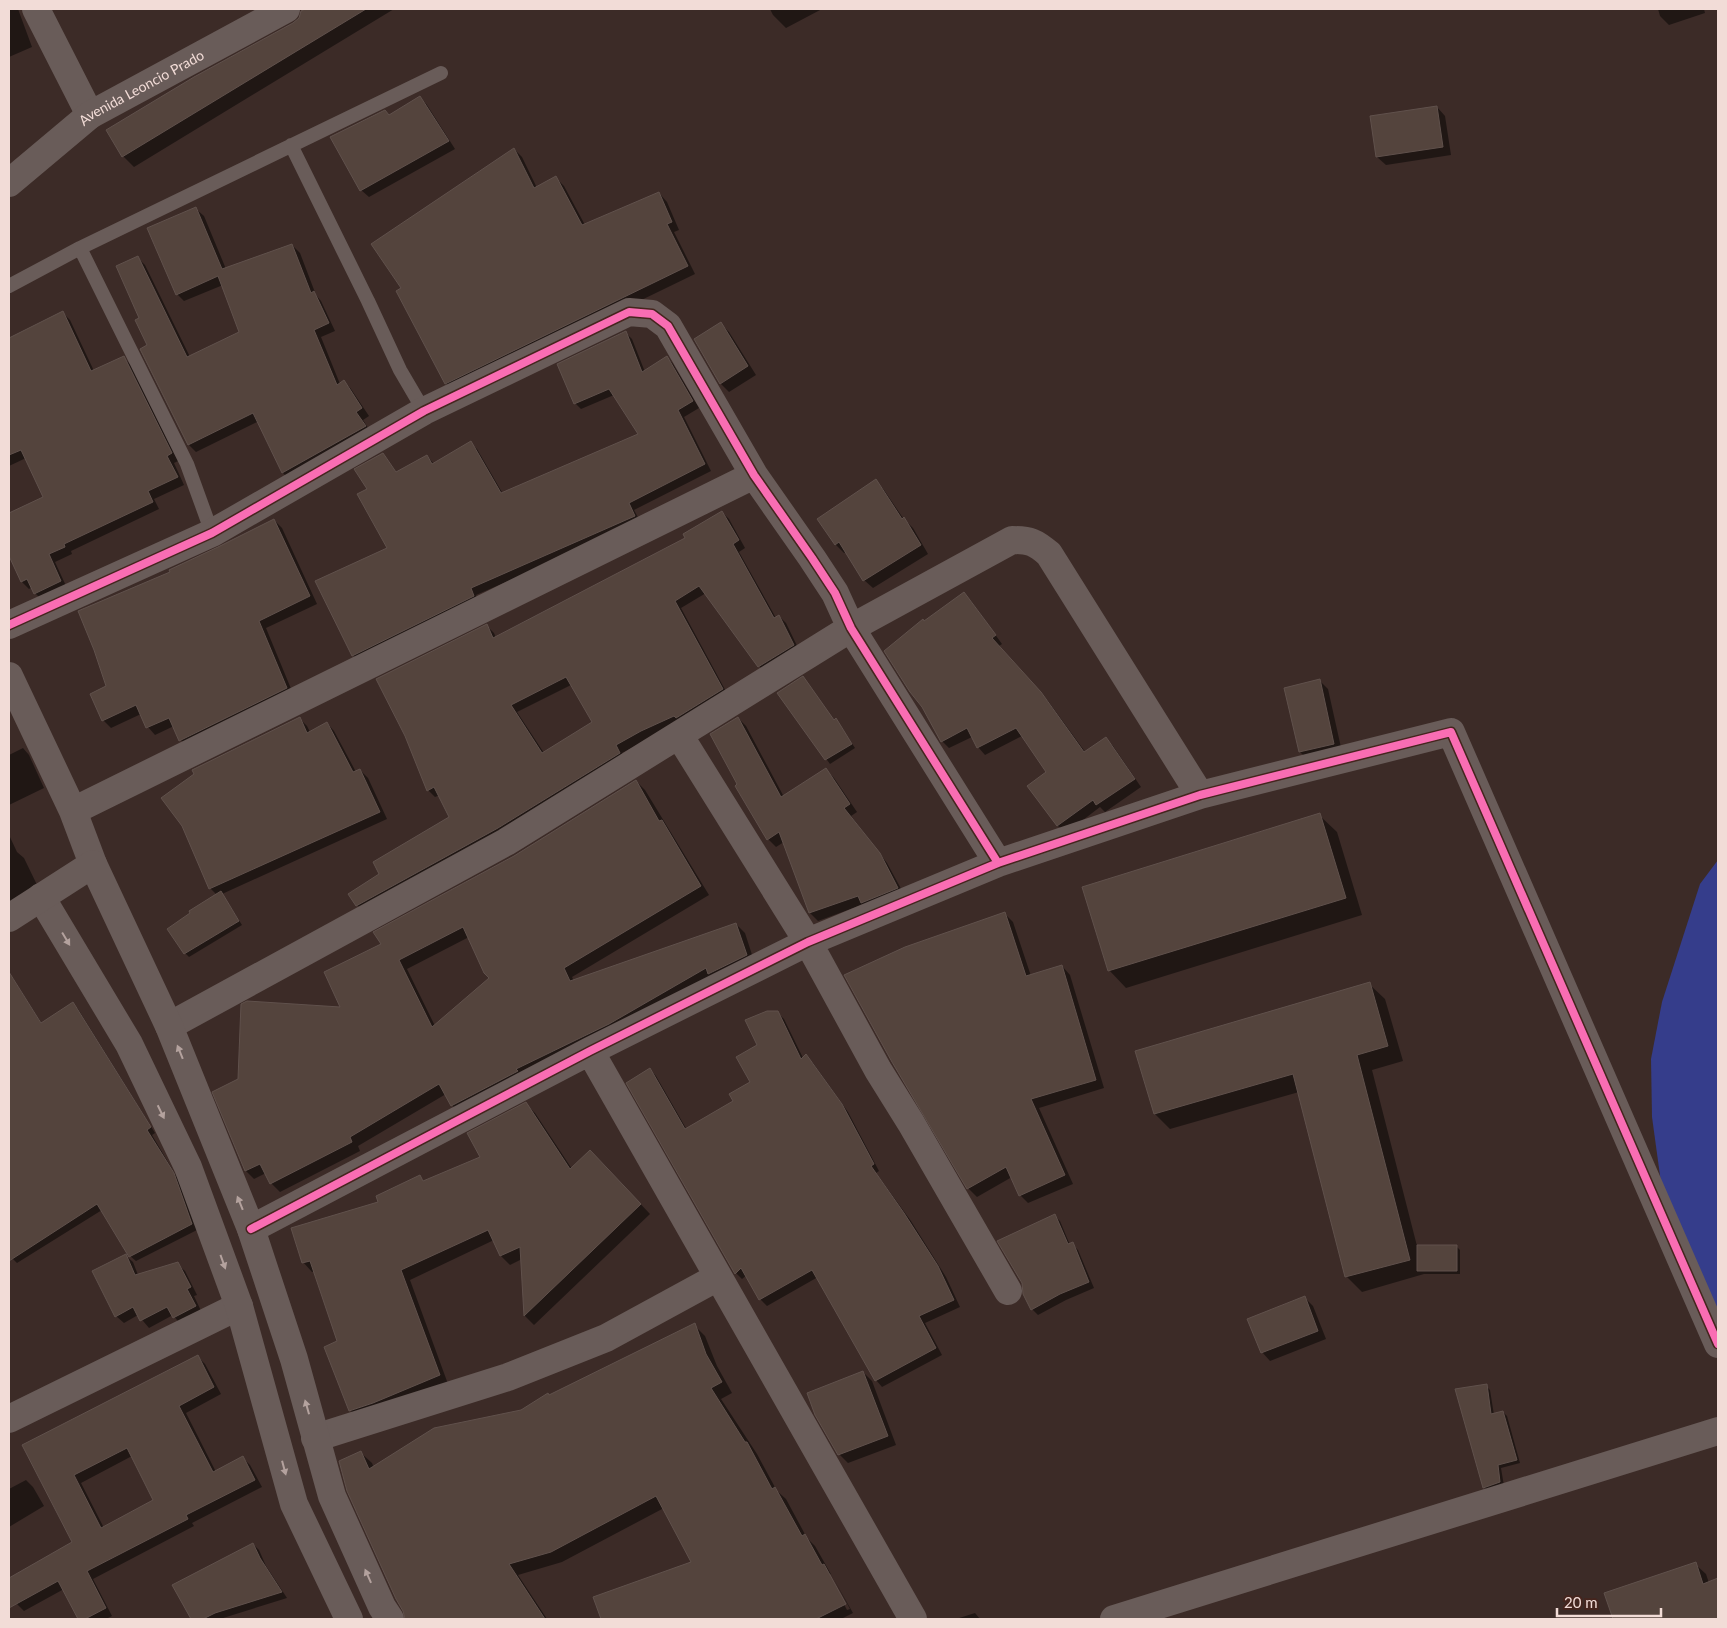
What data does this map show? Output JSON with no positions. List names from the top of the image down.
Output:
{
  "streets": {
    "street": ["Avenida Leoncio Prado"]
  },
  "scale_bar": "20 m"
}
